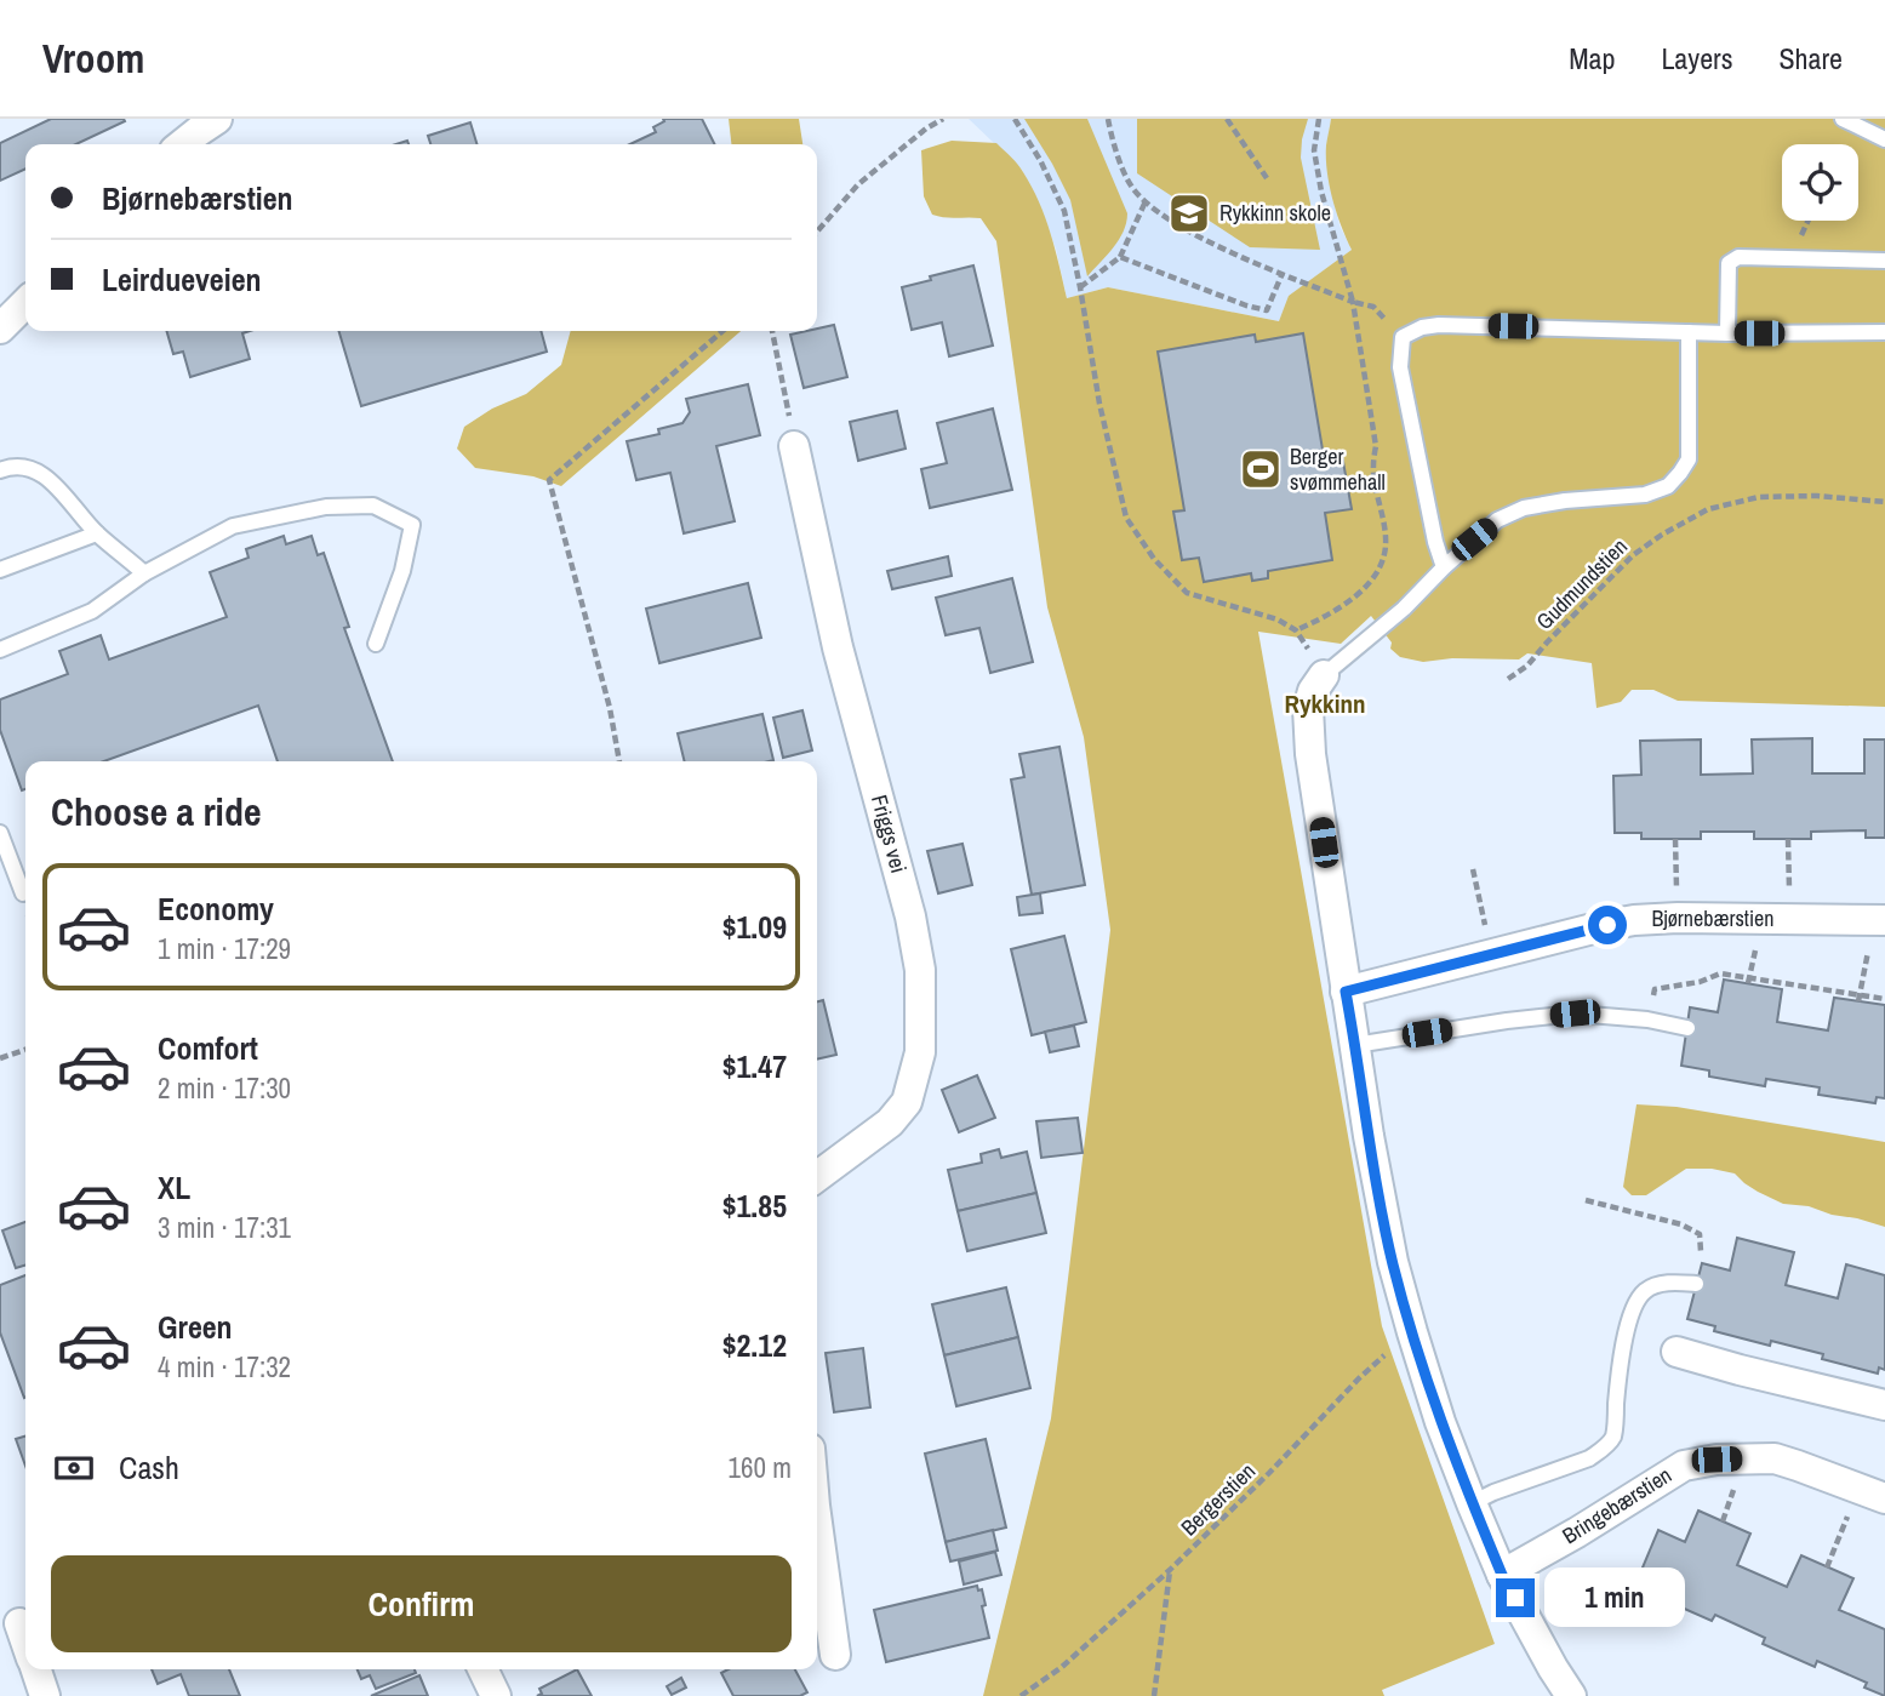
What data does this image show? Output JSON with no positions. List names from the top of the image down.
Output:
{
  "streets": {
    "street": ["Friggs vei", "Bjørnebærstien", "Bringebærstien"],
    "path": ["Gudmundstien", "Bergerstien"]
  },
  "districts": ["Rykkinn"],
  "places": {
    "school or university": ["Rykkinn skole"],
    "sports": ["Berger svømmehall"]
  },
  "page": {
    "header": "Vroom",
    "nav": ["Map", "Layers", "Share"],
    "banner": ["Bjørnebærstien", "Leirdueveien"],
    "heading": "Choose a ride",
    "list": [
      {
        "name": "Economy",
        "note": "1 min · 17:29",
        "value": "$1.09"
      },
      {
        "name": "Comfort",
        "note": "2 min · 17:30",
        "value": "$1.47"
      },
      {
        "name": "XL",
        "note": "3 min · 17:31",
        "value": "$1.85"
      },
      {
        "name": "Green",
        "note": "4 min · 17:32",
        "value": "$2.12"
      }
    ],
    "pay": ["Cash", "160 m"],
    "buttons": "Confirm",
    "bubble": "1 min"
  }
}
